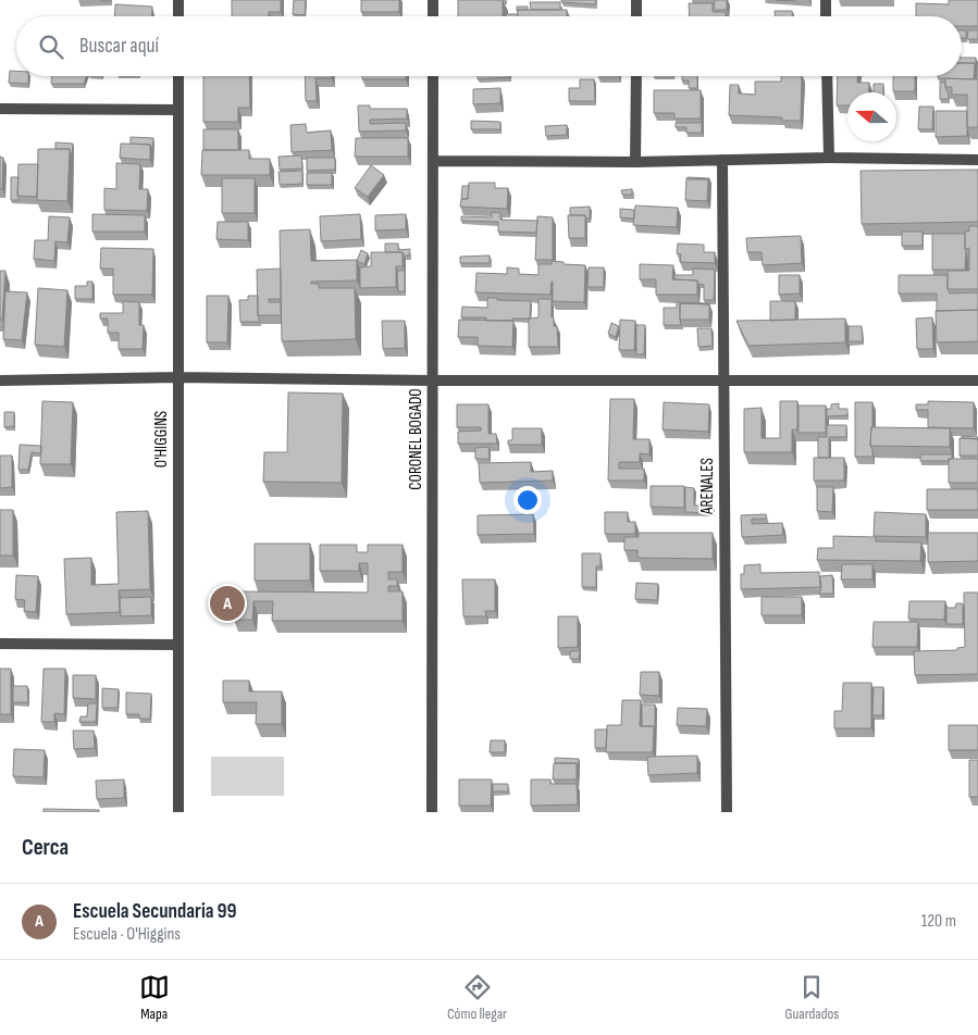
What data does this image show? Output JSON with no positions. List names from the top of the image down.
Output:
{
  "streets": {
    "street": ["O'HIGGINS", "CORONEL BOGADO", "ARENALES"]
  },
  "north": "left",
  "page": {
    "search": "Buscar aquí",
    "pins": "A",
    "heading": "Cerca",
    "list": [
      {
        "mark": "A",
        "name": "Escuela Secundaria 99",
        "note": "Escuela · O'Higgins",
        "value": "120 m"
      }
    ],
    "nav": ["Mapa", "Cómo llegar", "Guardados"]
  }
}
